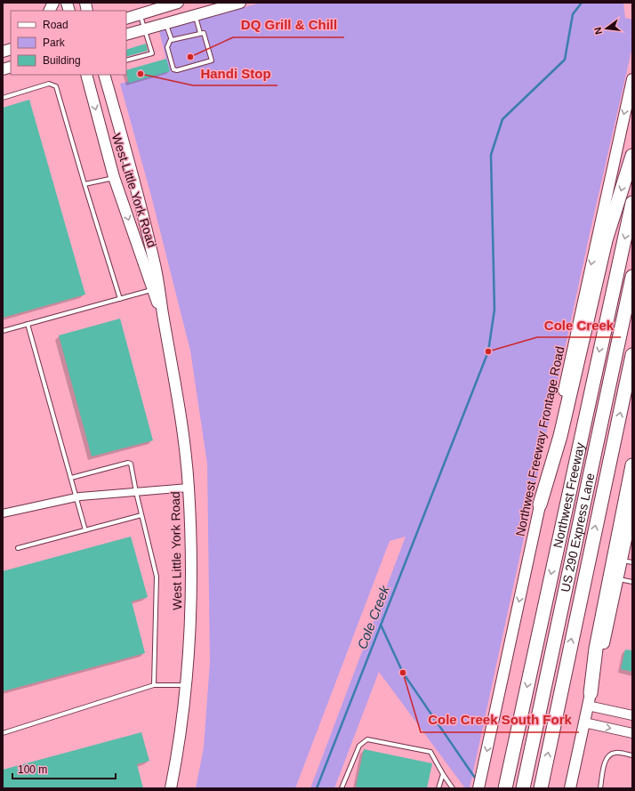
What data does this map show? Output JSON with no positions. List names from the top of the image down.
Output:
{
  "streets": {
    "highway": ["Northwest Freeway", "US 290 Express Lane"],
    "main road": ["West Little York Road", "Northwest Freeway Frontage Road"]
  },
  "water": ["Cole Creek"],
  "places": [
    "DQ Grill & Chill",
    "Handi Stop",
    "Cole Creek",
    "Cole Creek South Fork"
  ],
  "legend": ["Road", "Park", "Building"],
  "scale_bar": "100 m",
  "north": "left"
}
